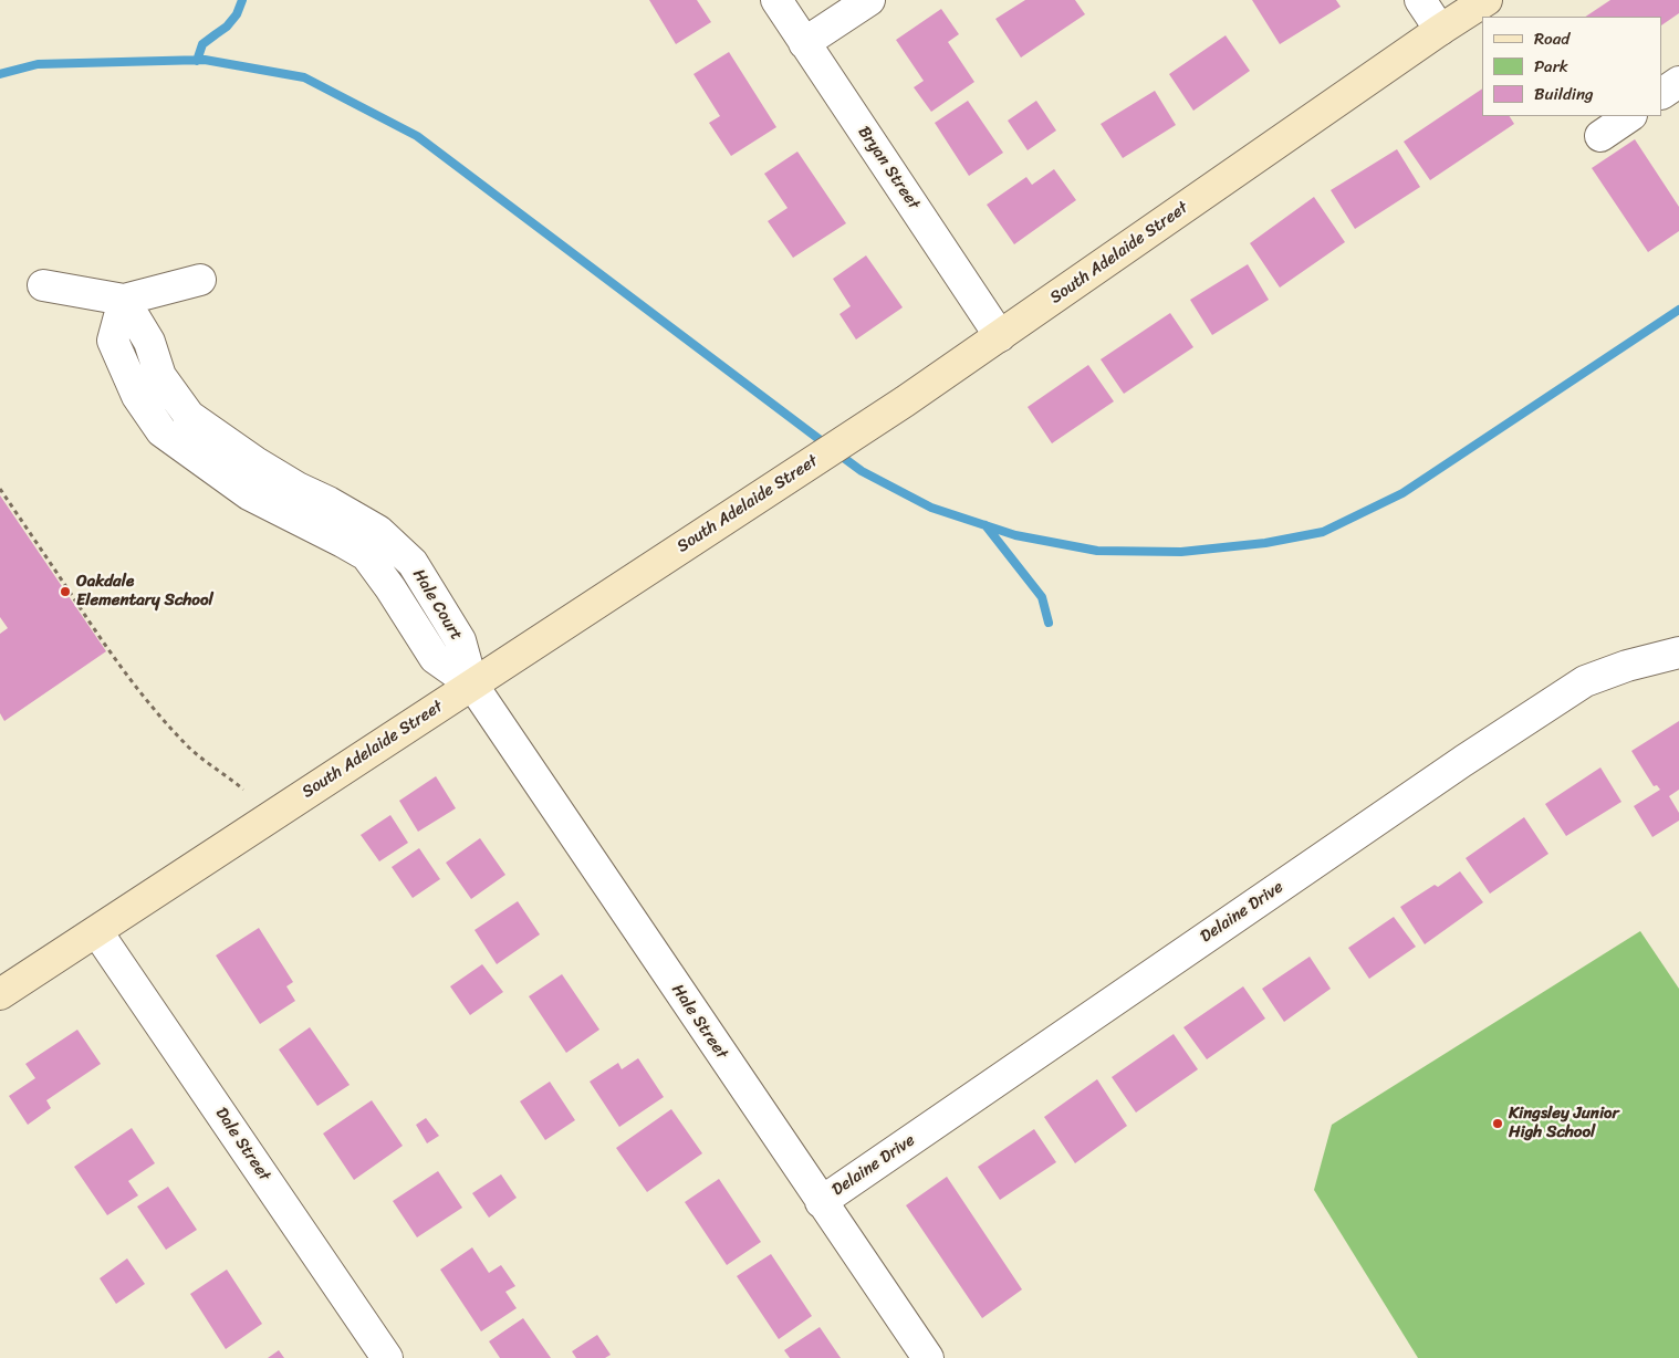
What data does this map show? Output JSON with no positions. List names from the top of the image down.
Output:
{
  "streets": {
    "street": [
      "Bryan Street",
      "South Adelaide Street",
      "Hale Court",
      "Delaine Drive",
      "Hale Street",
      "Dale Street"
    ]
  },
  "crossings": [
    ["Bryan Street", "South Adelaide Street"],
    ["South Adelaide Street", "Hale Court"],
    ["South Adelaide Street", "Hale Street"],
    ["South Adelaide Street", "Dale Street"],
    ["Hale Court", "Hale Street"],
    ["Delaine Drive", "Hale Street"]
  ],
  "places": ["Oakdale Elementary School", "Kingsley Junior High School"],
  "legend": ["Road", "Park", "Building"]
}
